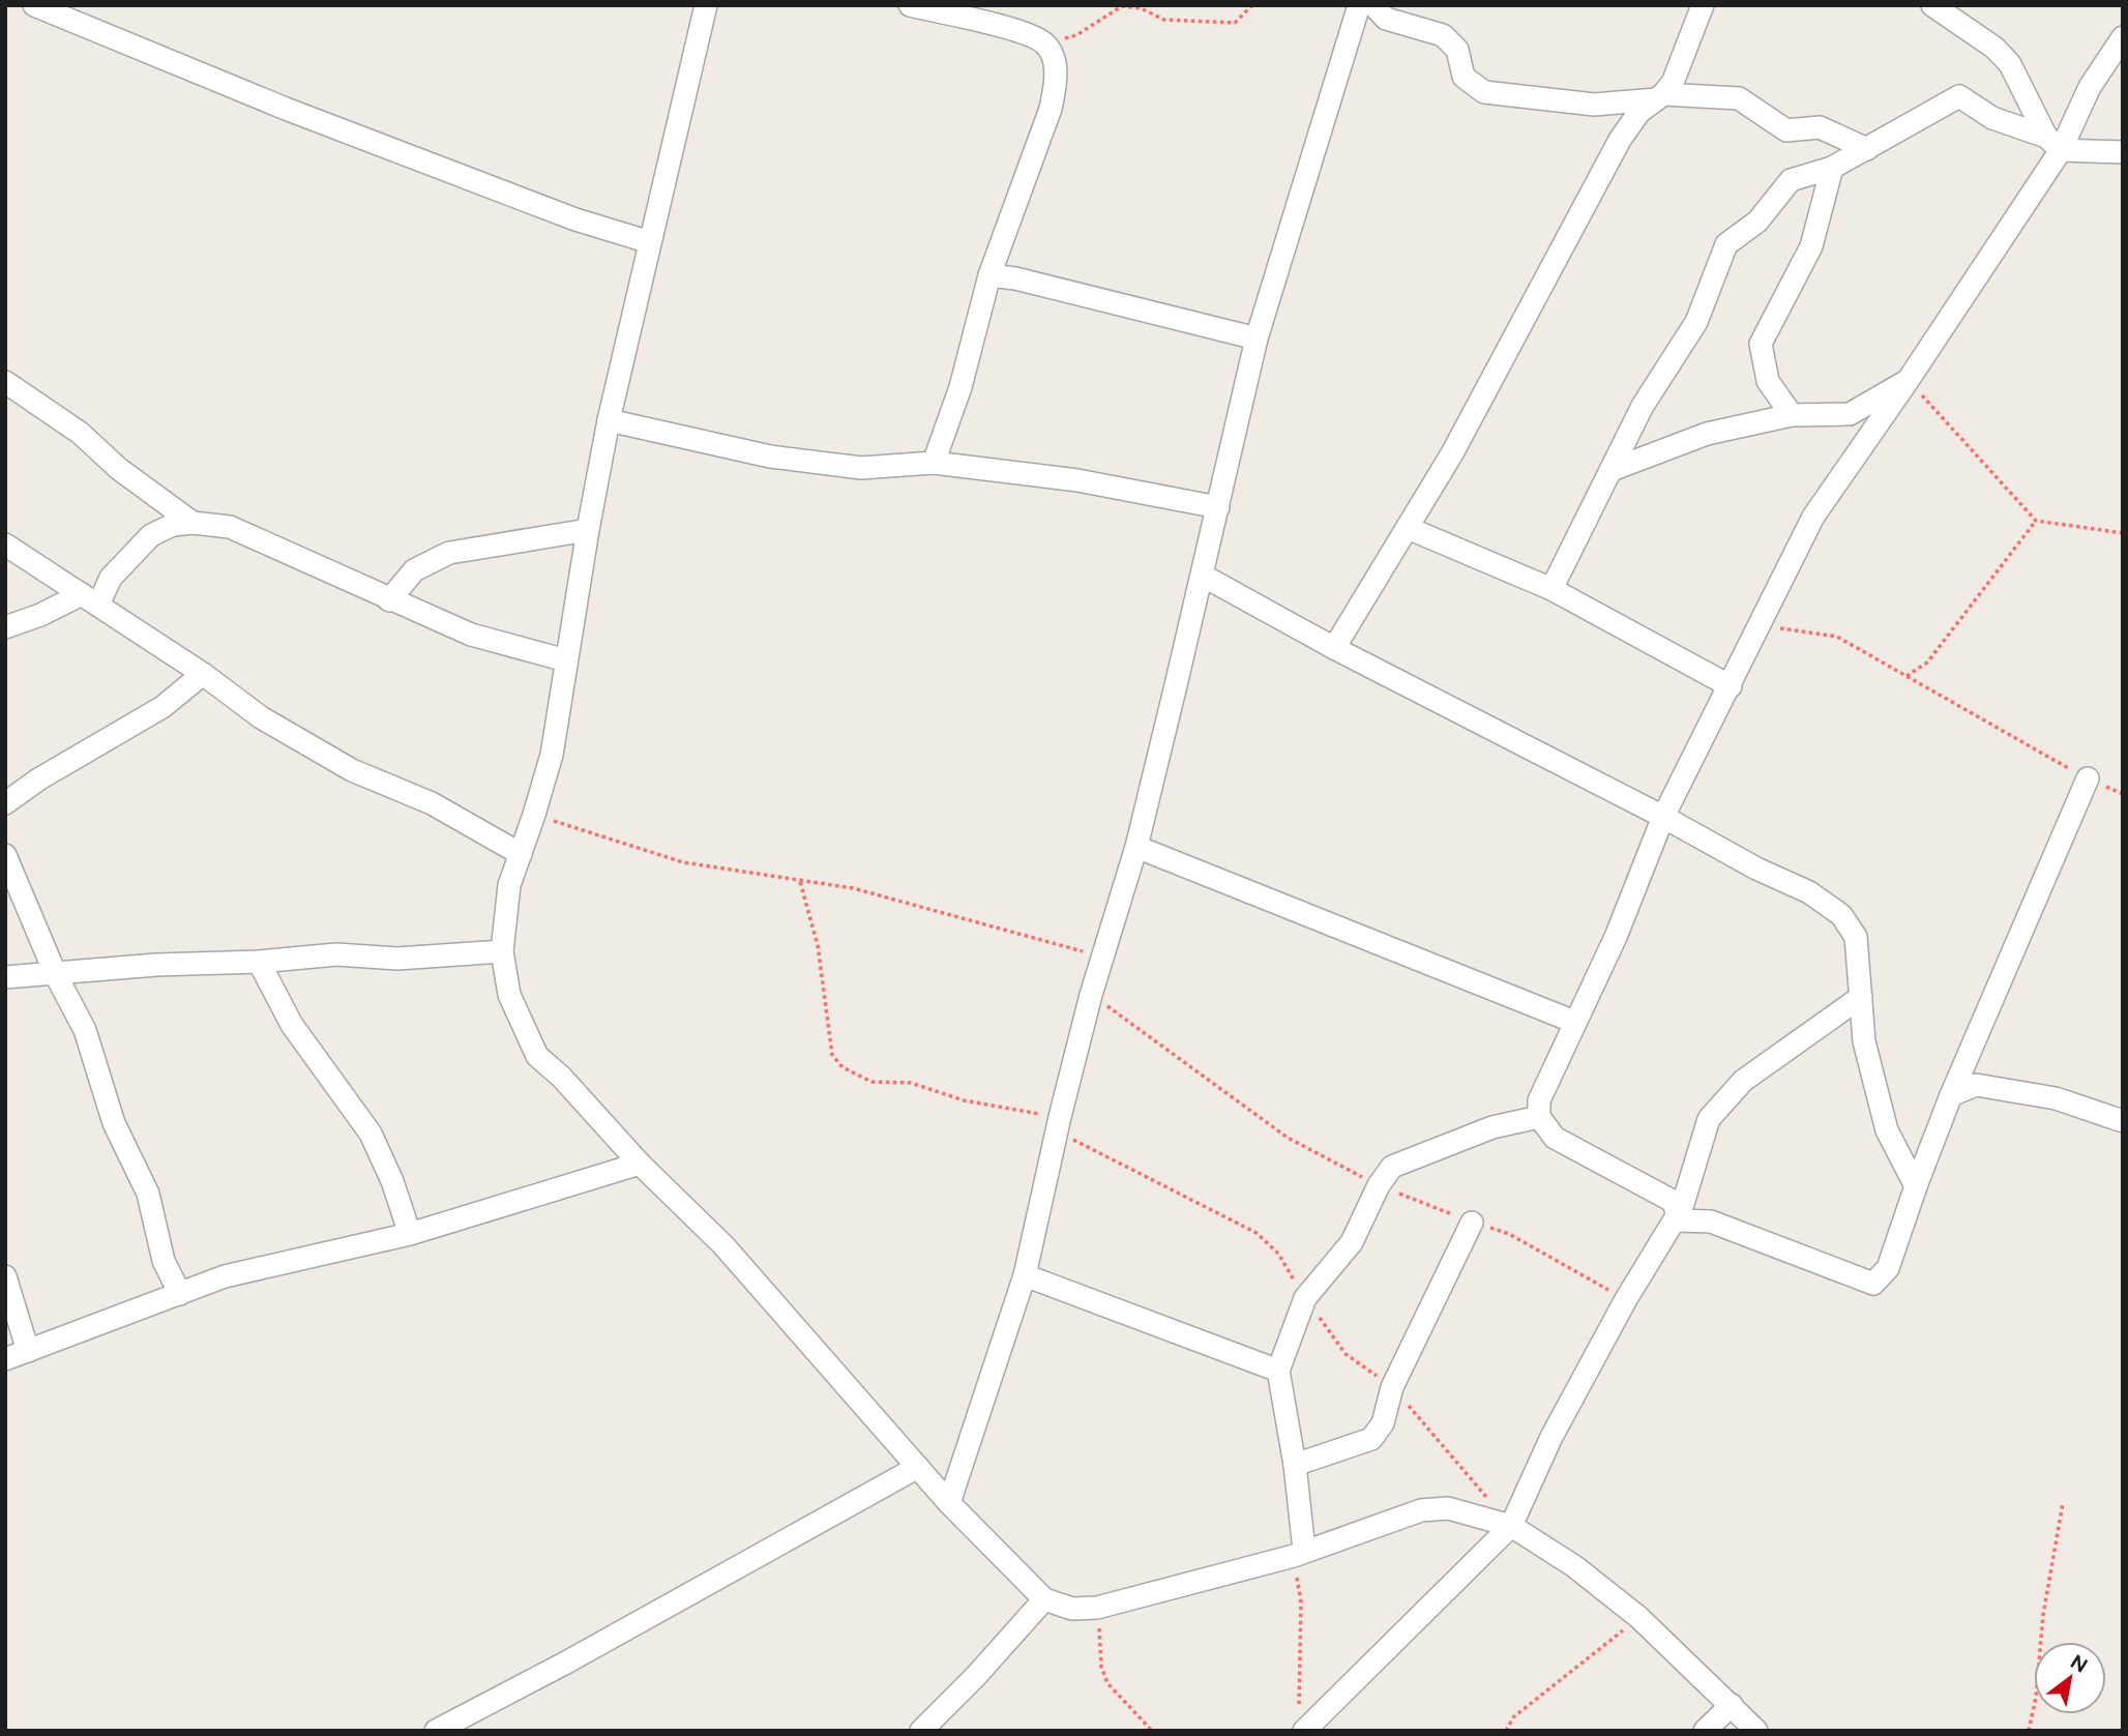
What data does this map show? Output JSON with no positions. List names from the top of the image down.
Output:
{
  "north": "top right"
}
